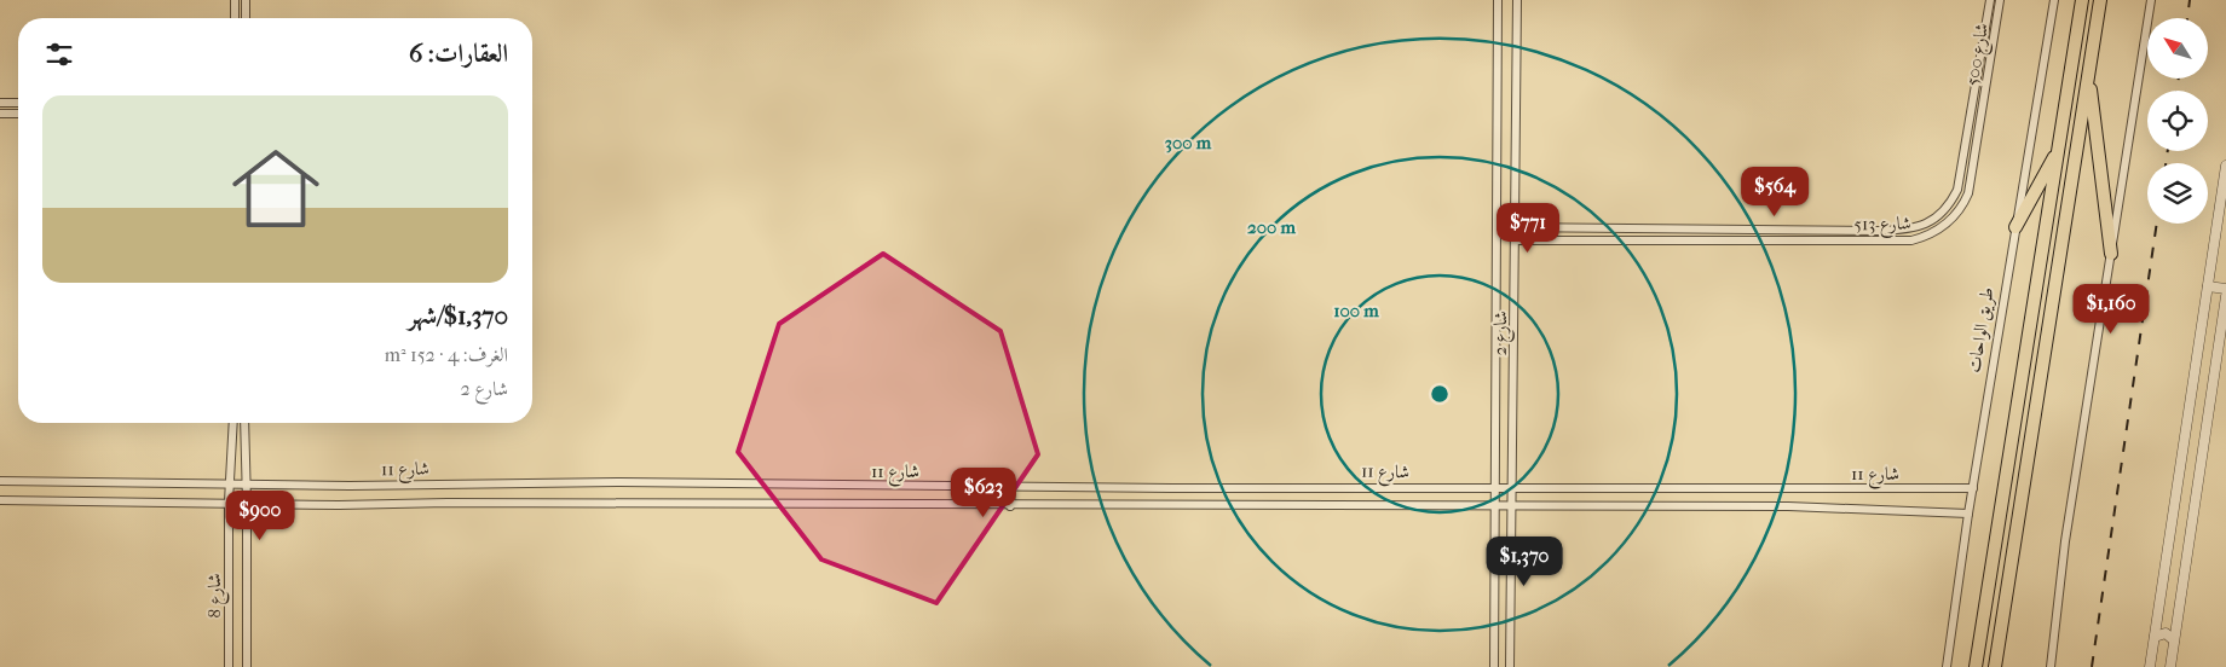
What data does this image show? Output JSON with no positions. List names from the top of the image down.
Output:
{
  "streets": {
    "street": [
      "شارع 500",
      "شارع 513",
      "طريق الواحات",
      "شارع 2",
      "شارع 11",
      "شارع 8"
    ]
  },
  "crossings": [
    ["شارع 500", "شارع 513"],
    ["شارع 513", "شارع 2"],
    ["طريق الواحات", "شارع 11"],
    ["شارع 2", "شارع 11"],
    ["شارع 11", "شارع 8"]
  ],
  "north": "top left",
  "page": {
    "heading": "العقارات: 6",
    "list": [
      {
        "name": "$1,370/شهر",
        "note": "الغرف: 4 · 152 m² · شارع 2"
      }
    ],
    "price": [
      "$564",
      "$771",
      "$1,160",
      "$623",
      "$900",
      "$1,370"
    ]
  },
  "rings": ["300 m", "200 m", "100 m"]
}
